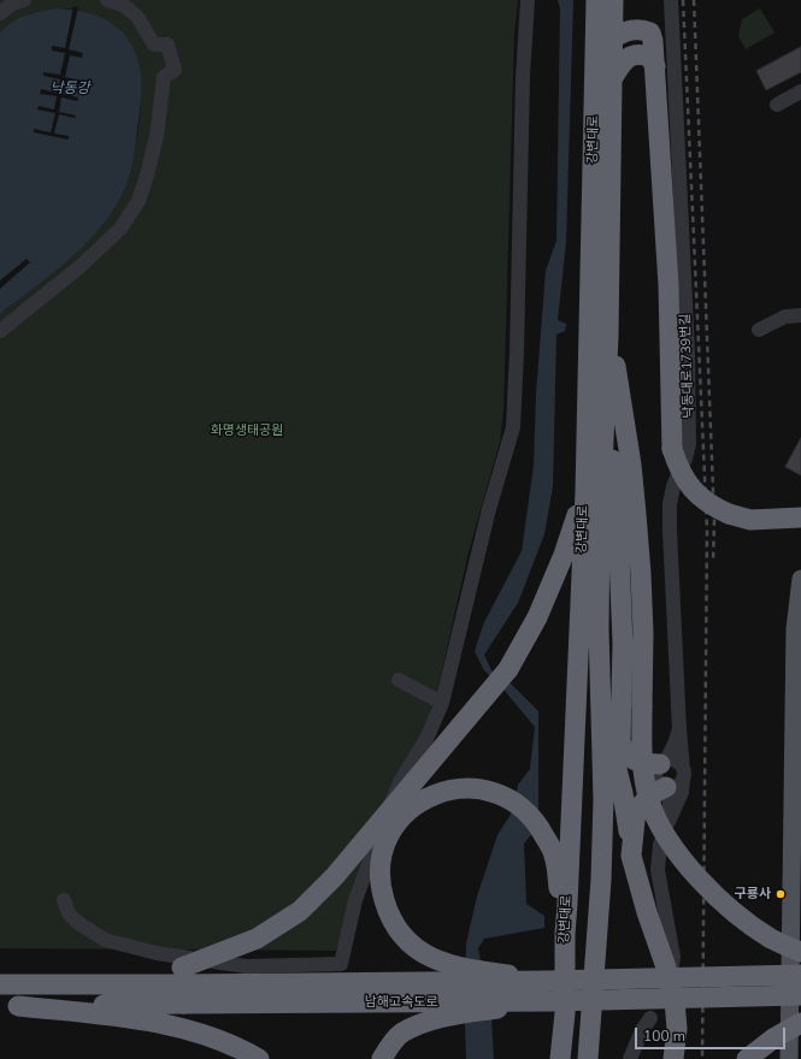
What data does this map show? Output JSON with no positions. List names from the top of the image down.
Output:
{
  "streets": {
    "highway": ["강변대로", "남해고속도로"],
    "street": ["낙동대로1739번길"]
  },
  "crossings": [
    ["강변대로", "남해고속도로"]
  ],
  "water": ["낙동강"],
  "parks": ["화명생태공원"],
  "places": ["구룡사"],
  "scale_bar": "100 m"
}
